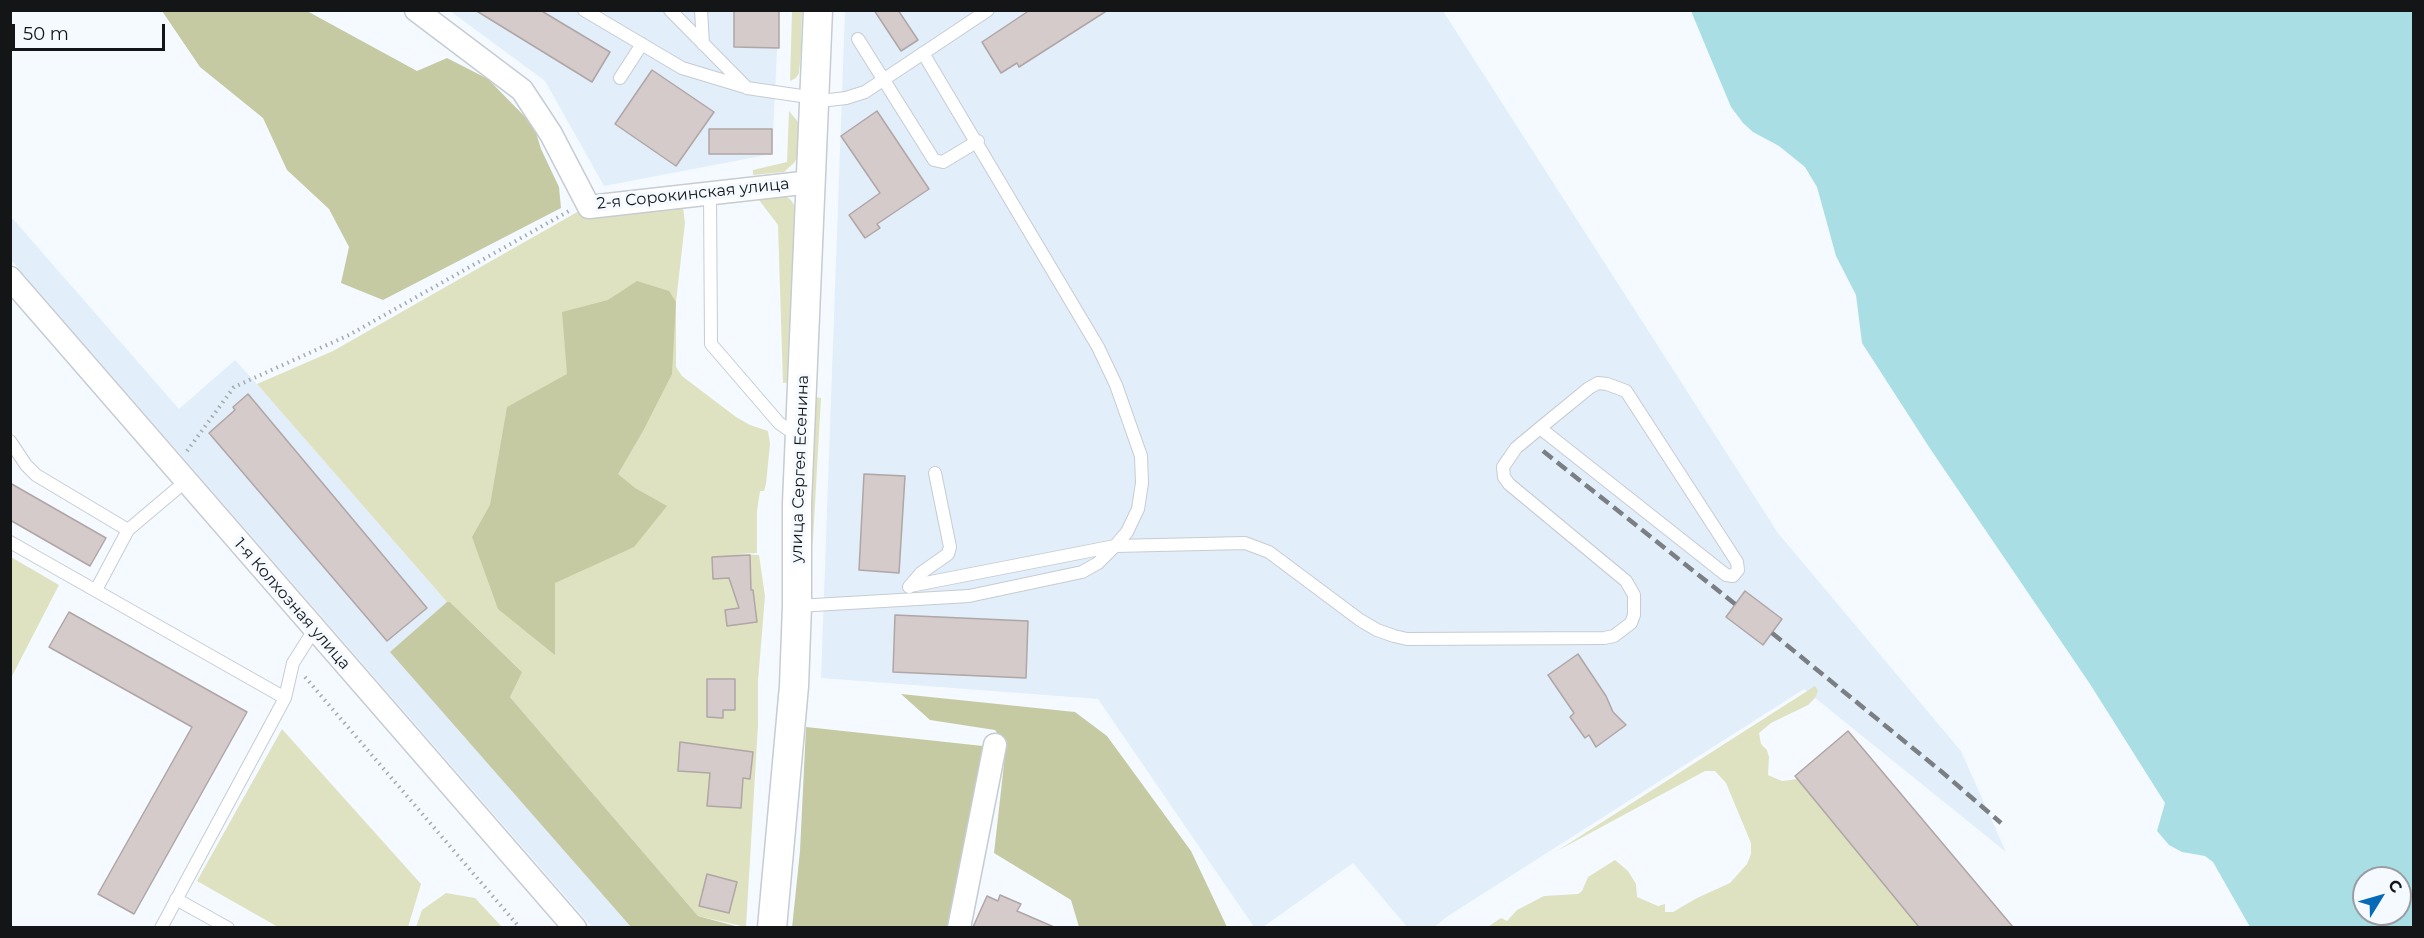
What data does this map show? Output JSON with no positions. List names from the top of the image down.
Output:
{
  "streets": {
    "street": ["2-я Сорокинская улица", "улица Сергея Есенина", "1-я Колхозная улица"]
  },
  "crossings": [
    ["2-я Сорокинская улица", "улица Сергея Есенина"]
  ],
  "scale_bar": "50 m",
  "north": "top right"
}
